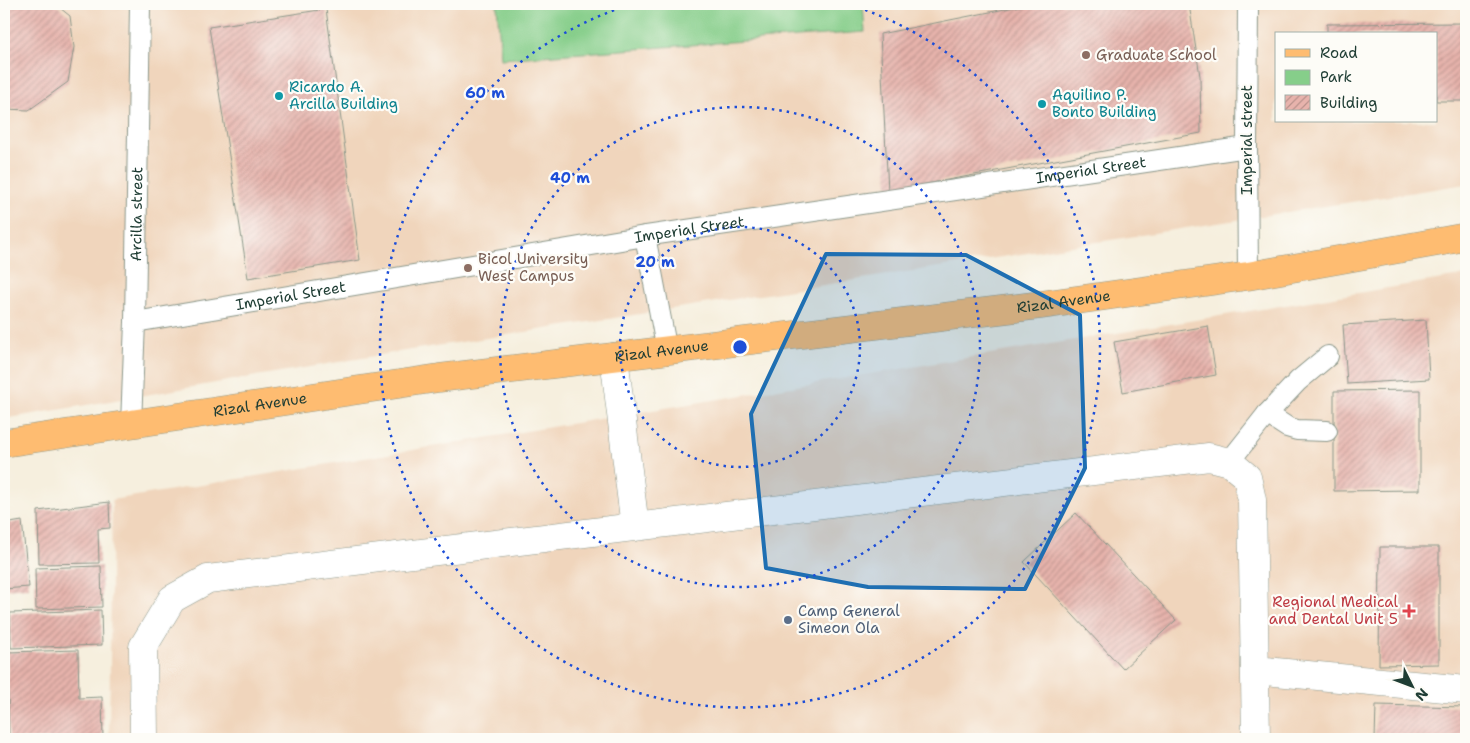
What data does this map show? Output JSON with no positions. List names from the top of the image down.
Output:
{
  "streets": {
    "main road": ["Rizal Avenue"],
    "lane": ["Imperial street", "Imperial Street", "Arcilla street"]
  },
  "crossings": [
    ["Imperial street", "Imperial Street"],
    ["Imperial street", "Rizal Avenue"],
    ["Imperial Street", "Arcilla street"],
    ["Arcilla street", "Rizal Avenue"]
  ],
  "places": {
    "other": [
      "Graduate School",
      "Ricardo A. Arcilla Building",
      "Aquilino P. Bonto Building",
      "Bicol University West Campus",
      "Camp General Simeon Ola"
    ],
    "health": ["Regional Medical and Dental Unit 5"]
  },
  "legend": ["Road", "Park", "Building"],
  "north": "bottom right",
  "rings": ["60 m", "40 m", "20 m"]
}
